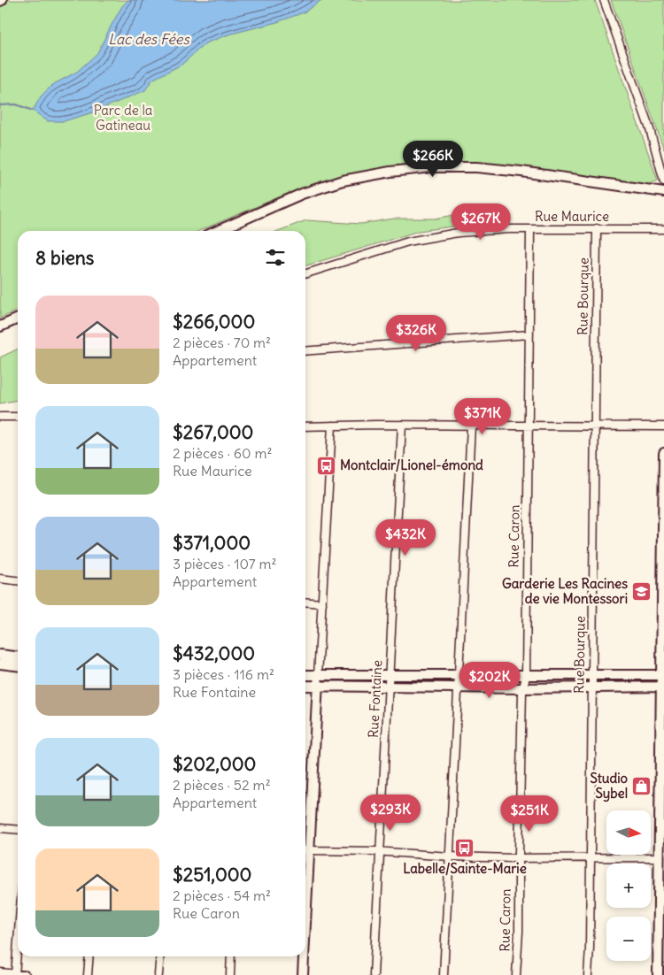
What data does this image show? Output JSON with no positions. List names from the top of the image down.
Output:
{
  "streets": {
    "street": [
      "Rue Maurice",
      "Rue Bourque",
      "Rue Caron",
      "Rue Fontaine"
    ]
  },
  "crossings": [
    ["Rue Maurice", "Rue Bourque"],
    ["Rue Maurice", "Rue Caron"]
  ],
  "water": ["Lac des Fées"],
  "parks": ["Parc de la Gatineau"],
  "places": {
    "bus stop": ["Montclair/Lionel-émond", "Labelle/Sainte-Marie"],
    "school or university": ["Garderie Les Racines de vie Montessori"],
    "shop": ["Studio Sybel"]
  },
  "north": "right",
  "page": {
    "price": [
      "$266K",
      "$267K",
      "$326K",
      "$371K",
      "$432K",
      "$202K",
      "$293K",
      "$251K"
    ],
    "heading": "8 biens",
    "list": [
      {
        "name": "$266,000",
        "note": "2 pièces · 70 m² · Appartement"
      },
      {
        "name": "$267,000",
        "note": "2 pièces · 60 m² · Rue Maurice"
      },
      {
        "name": "$371,000",
        "note": "3 pièces · 107 m² · Appartement"
      },
      {
        "name": "$432,000",
        "note": "3 pièces · 116 m² · Rue Fontaine"
      },
      {
        "name": "$202,000",
        "note": "2 pièces · 52 m² · Appartement"
      },
      {
        "name": "$251,000",
        "note": "2 pièces · 54 m² · Rue Caron"
      }
    ],
    "map_buttons": ["+", "−"]
  }
}
